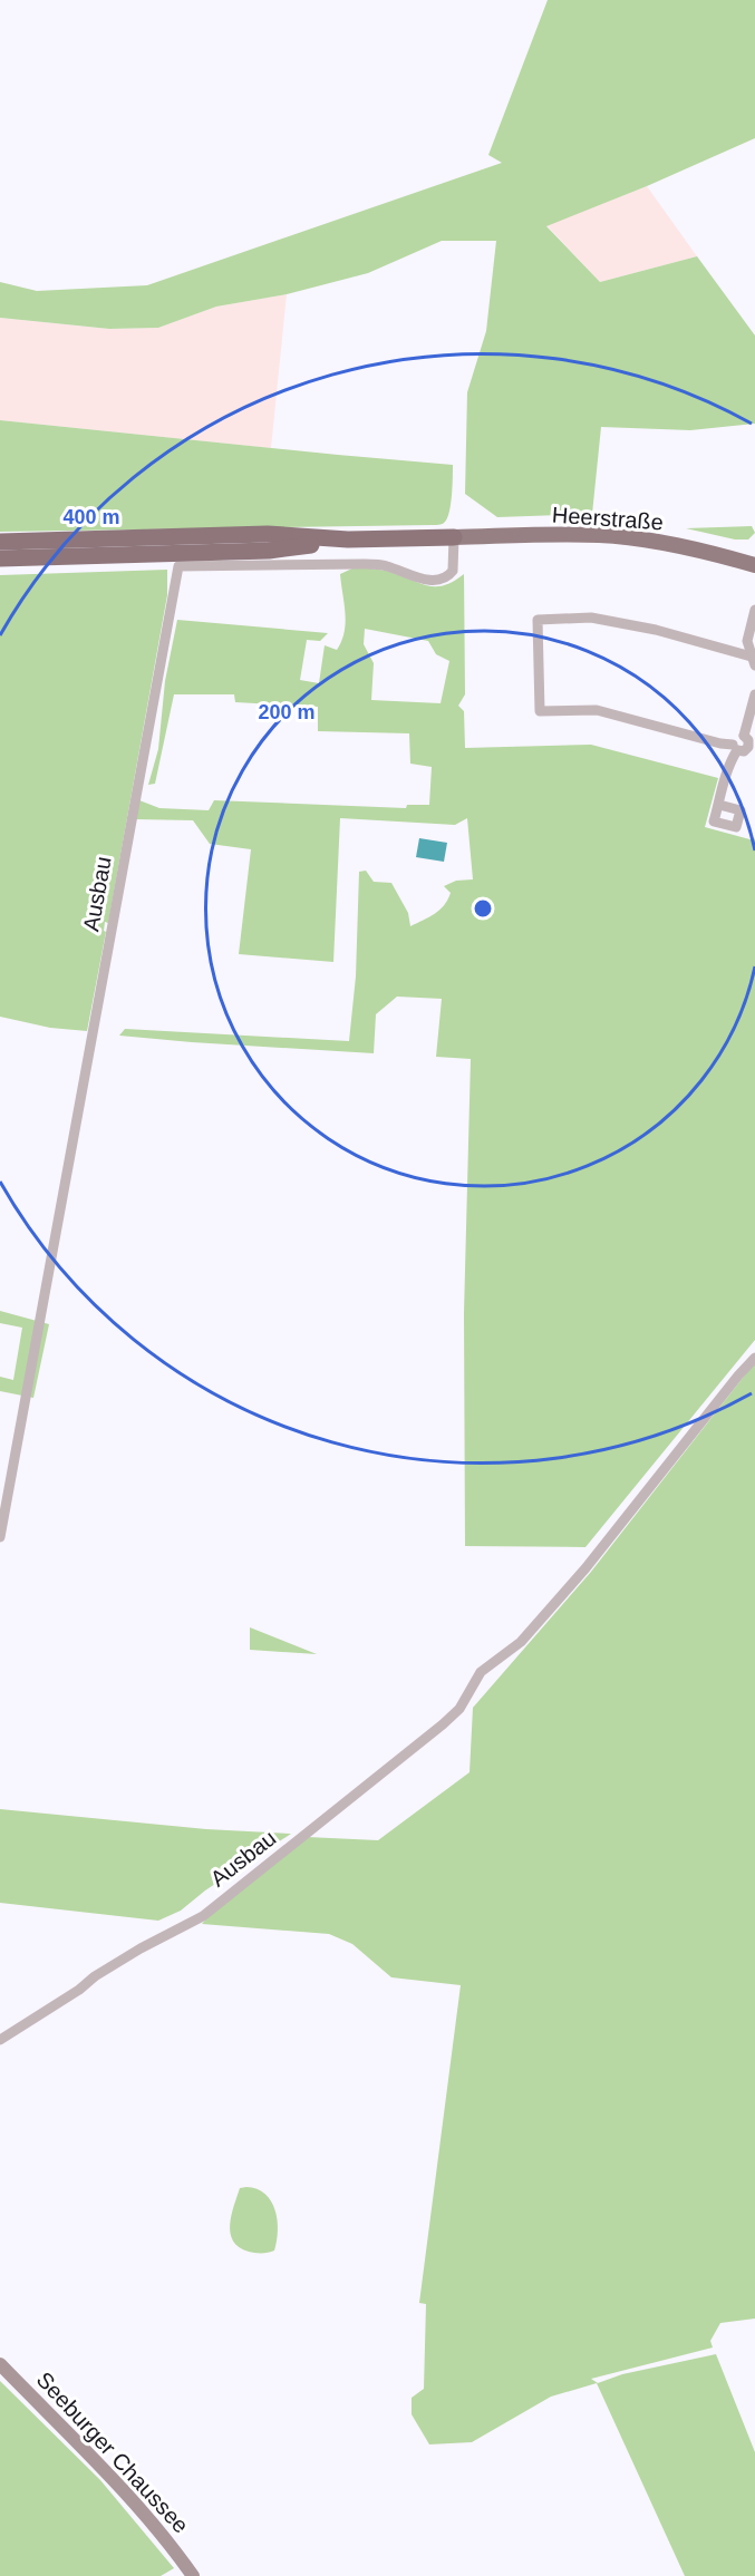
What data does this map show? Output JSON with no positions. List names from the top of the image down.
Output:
{
  "streets": {
    "main road": ["Heerstraße", "Seeburger Chaussee"],
    "street": ["Ausbau"]
  },
  "crossings": [
    ["Heerstraße", "Ausbau"]
  ],
  "rings": ["400 m", "200 m"]
}
